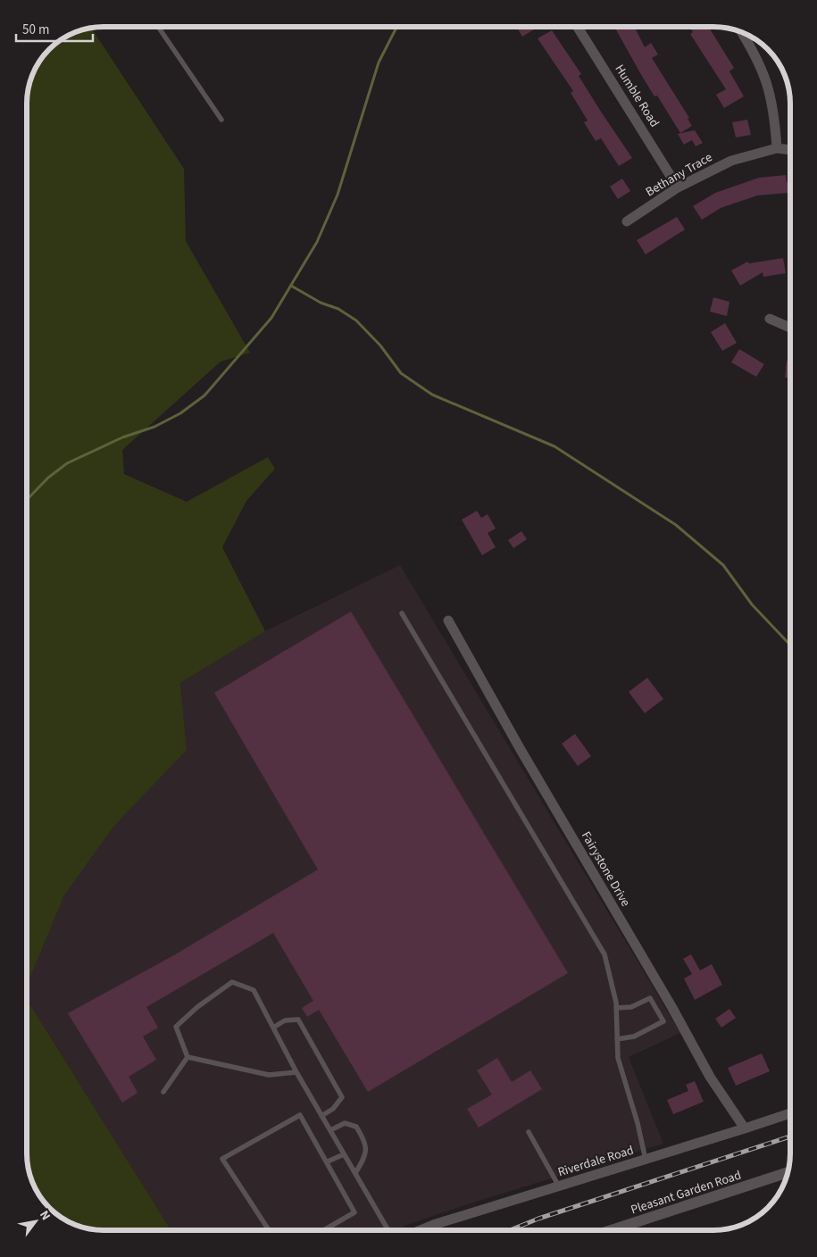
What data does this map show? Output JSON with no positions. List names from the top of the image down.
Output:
{
  "streets": {
    "main road": ["Pleasant Garden Road"],
    "street": [
      "Humble Road",
      "Bethany Trace",
      "Fairystone Drive",
      "Riverdale Road"
    ]
  },
  "crossings": [
    ["Humble Road", "Bethany Trace"],
    ["Fairystone Drive", "Riverdale Road"]
  ],
  "scale_bar": "50 m",
  "north": "top right"
}
